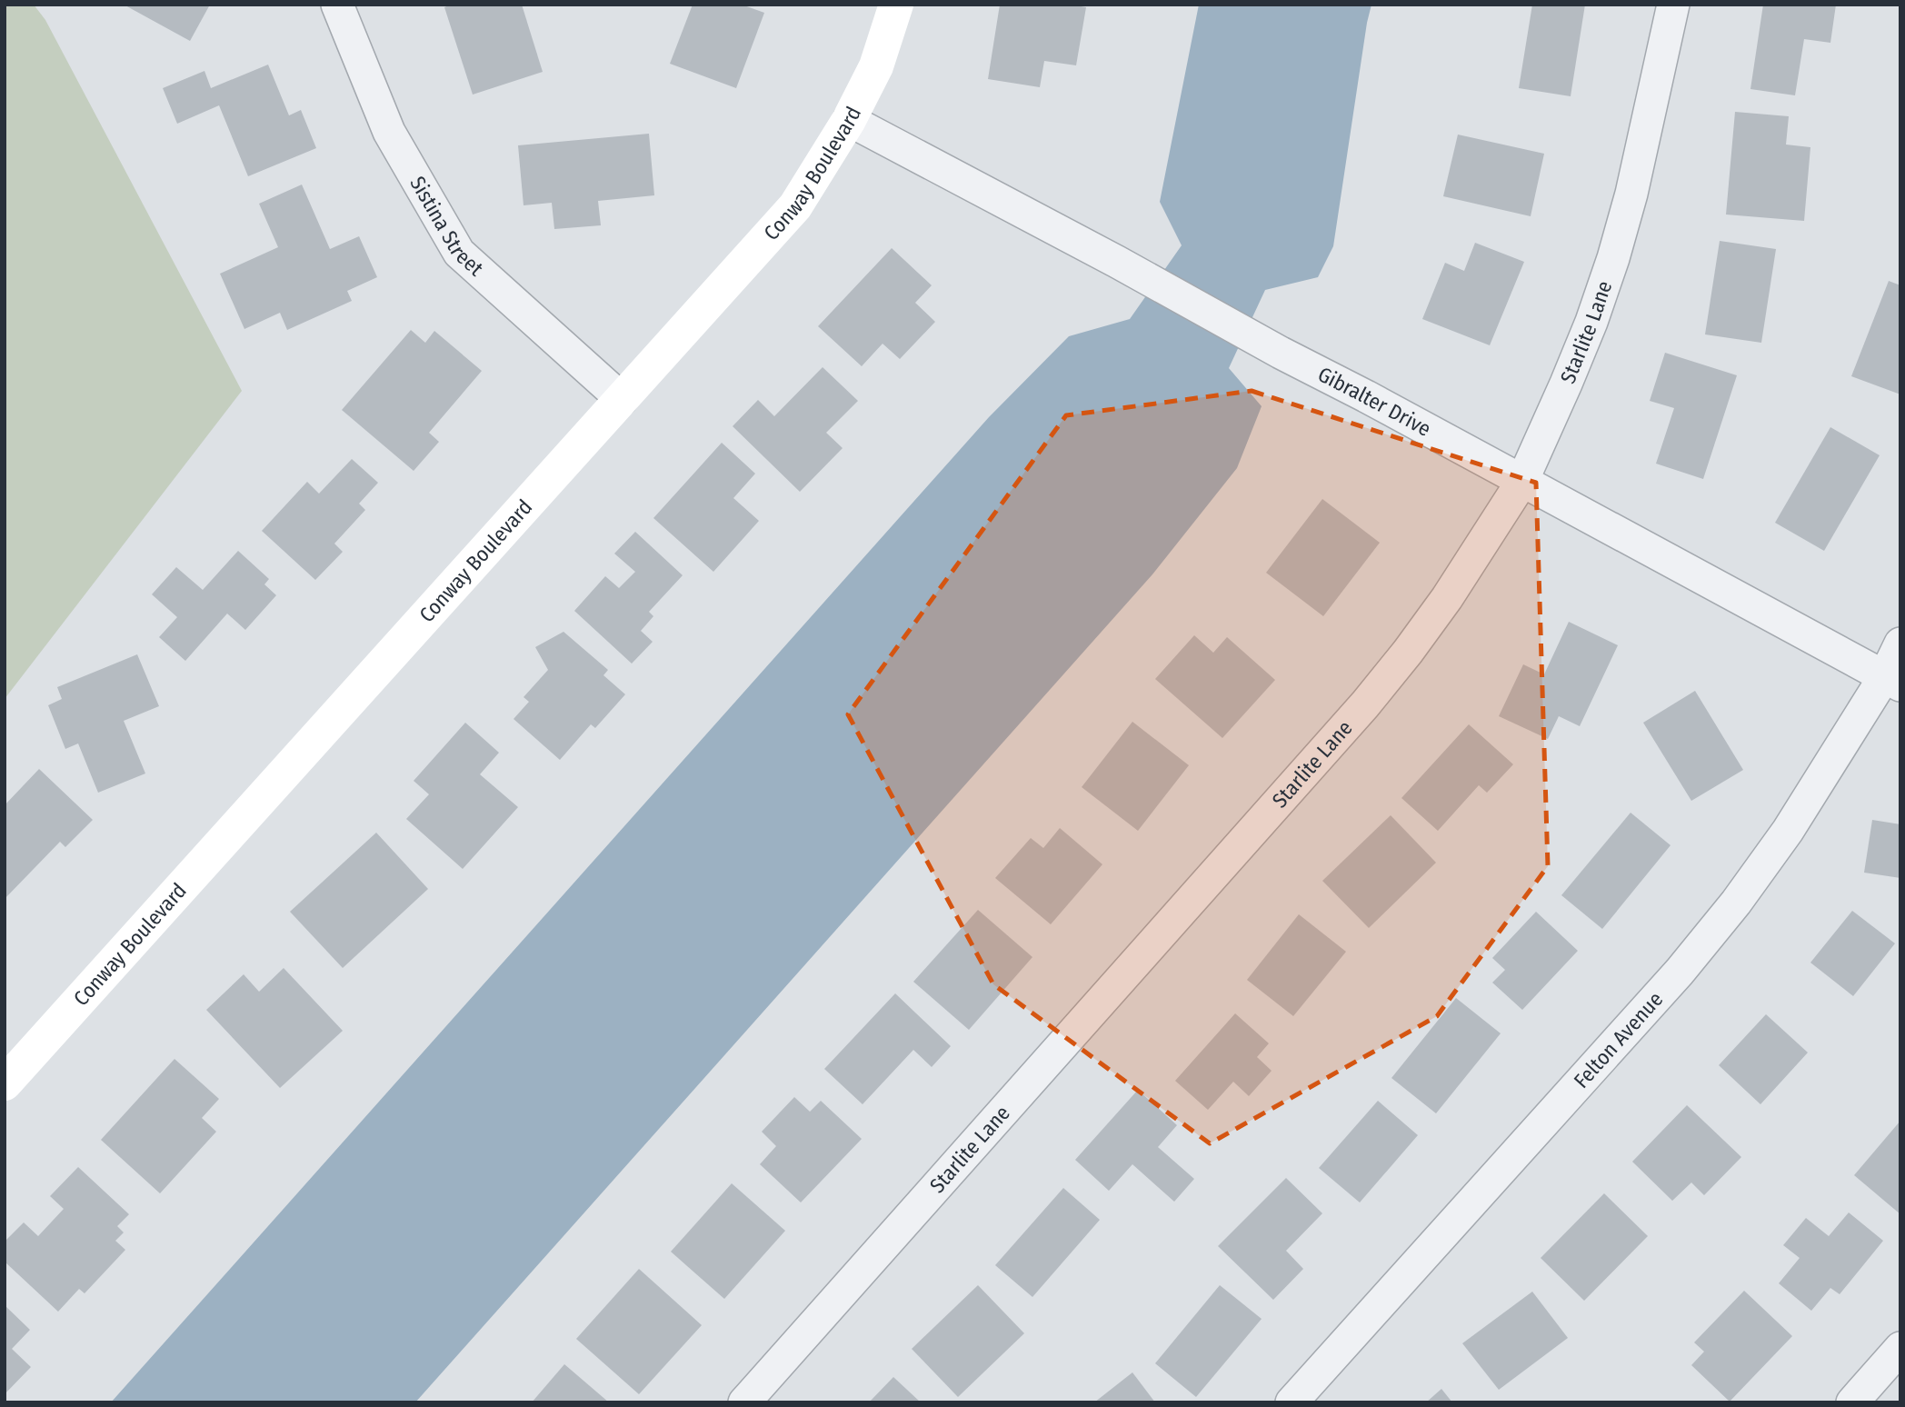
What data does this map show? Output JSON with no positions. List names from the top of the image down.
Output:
{
  "streets": {
    "street": [
      "Conway Boulevard",
      "Sistina Street",
      "Starlite Lane",
      "Gibralter Drive",
      "Felton Avenue"
    ]
  },
  "crossings": [
    ["Conway Boulevard", "Sistina Street"],
    ["Conway Boulevard", "Gibralter Drive"],
    ["Starlite Lane", "Gibralter Drive"],
    ["Gibralter Drive", "Felton Avenue"]
  ]
}
